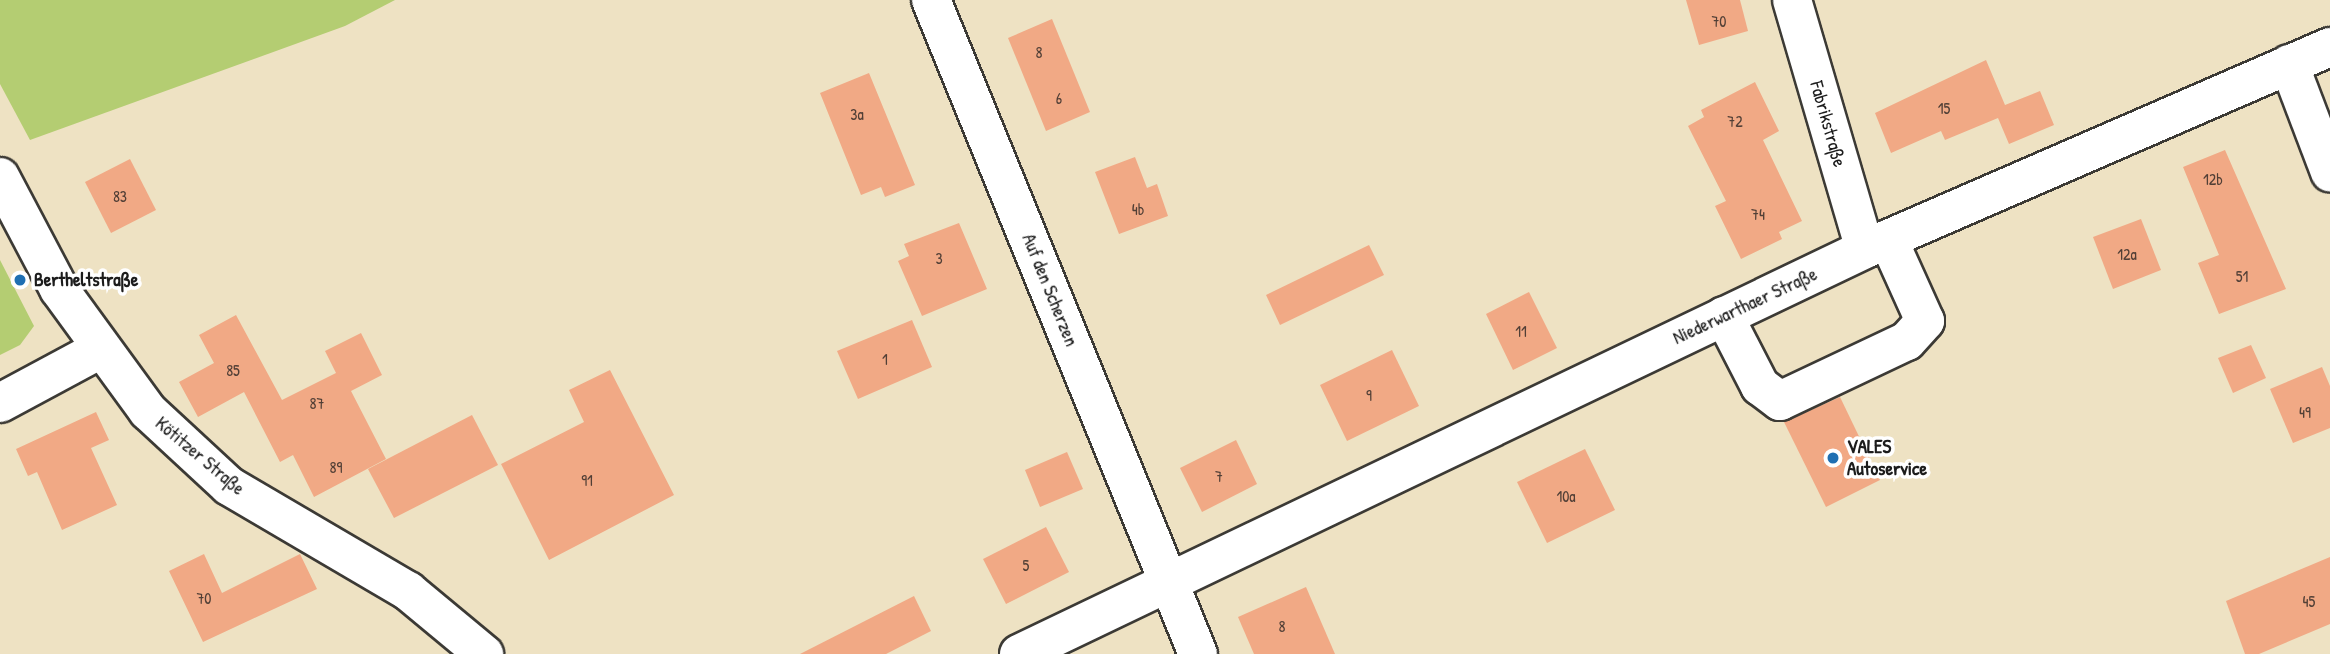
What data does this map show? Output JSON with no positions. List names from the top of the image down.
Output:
{
  "streets": {
    "street": [
      "Fabrikstraße",
      "Auf den Scherzen",
      "Niederwarthaer Straße",
      "Kötitzer Straße"
    ]
  },
  "crossings": [
    ["Fabrikstraße", "Niederwarthaer Straße"],
    ["Auf den Scherzen", "Niederwarthaer Straße"]
  ],
  "places": ["Bertheltstraße", "VALES Autoservice"],
  "house_numbers": [
    "70",
    "8",
    "6",
    "15",
    "3a",
    "72",
    "12b",
    "83",
    "4b",
    "74",
    "12a",
    "3",
    "51",
    "11",
    "1",
    "85",
    "9",
    "87",
    "49",
    "89",
    "7",
    "91",
    "10a",
    "5",
    "70",
    "45",
    "8"
  ]
}
